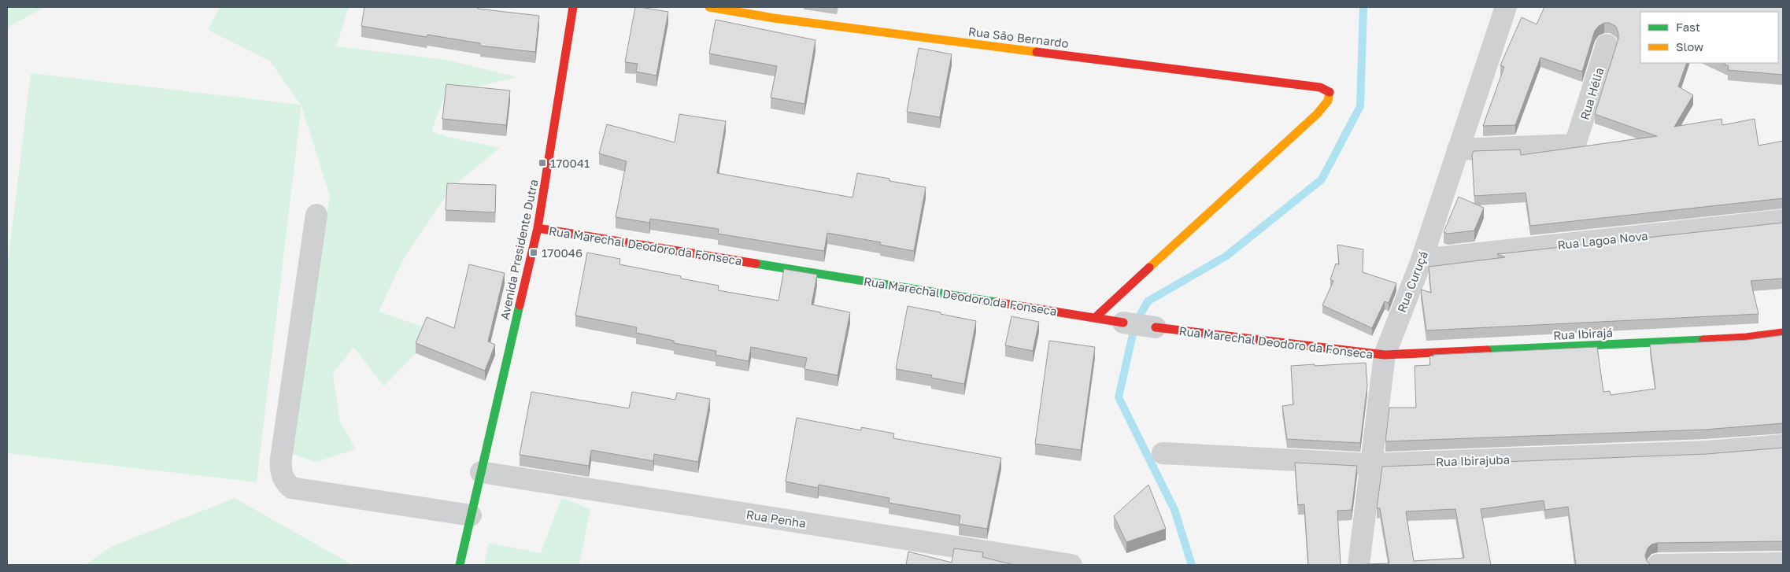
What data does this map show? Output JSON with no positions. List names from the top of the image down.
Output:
{
  "streets": {
    "street": [
      "Rua São Bernardo",
      "Rua Hélia",
      "Rua Lagoa Nova",
      "Rua Marechal Deodoro da Fonseca",
      "Avenida Presidente Dutra",
      "Rua Curuçá",
      "Rua Ibirajá",
      "Rua Ibirajuba",
      "Rua Penha"
    ]
  },
  "crossings": [
    ["Rua São Bernardo", "Rua Marechal Deodoro da Fonseca"],
    ["Rua Hélia", "Rua Curuçá"],
    ["Rua Lagoa Nova", "Rua Curuçá"],
    ["Rua Marechal Deodoro da Fonseca", "Avenida Presidente Dutra"],
    ["Rua Marechal Deodoro da Fonseca", "Rua Curuçá"],
    ["Rua Marechal Deodoro da Fonseca", "Rua Ibirajá"],
    ["Avenida Presidente Dutra", "Rua Penha"],
    ["Rua Curuçá", "Rua Ibirajá"],
    ["Rua Curuçá", "Rua Ibirajuba"]
  ],
  "places": {
    "transit": ["170041", "170046"]
  },
  "legend": ["Fast", "Slow"]
}
